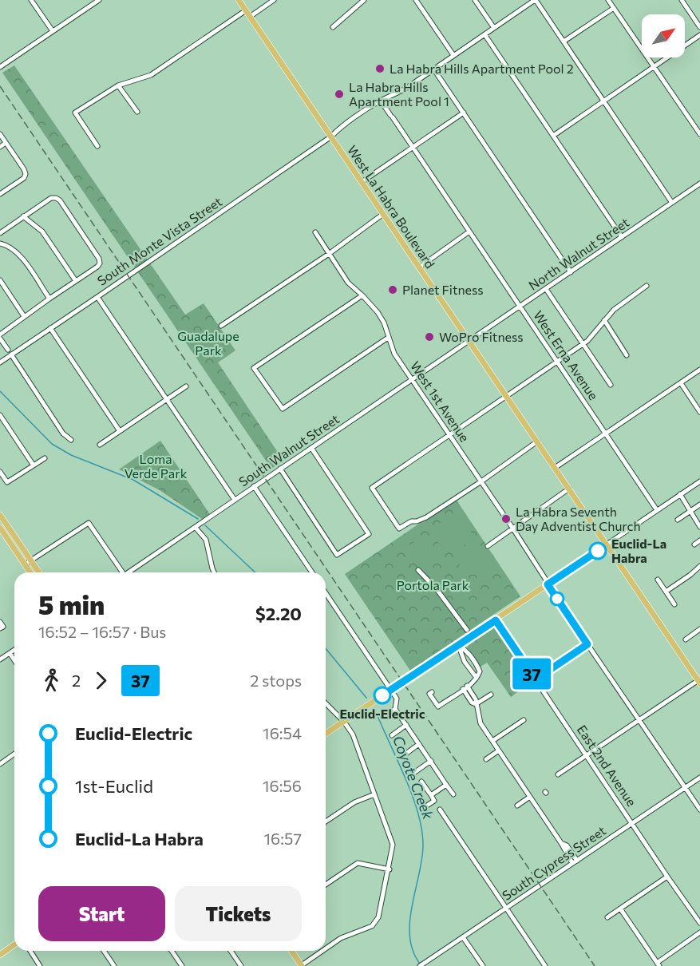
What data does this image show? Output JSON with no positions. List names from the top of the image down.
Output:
{
  "streets": {
    "main road": ["West La Habra Boulevard"],
    "street": [
      "South Monte Vista Street",
      "North Walnut Street",
      "West Erna Avenue",
      "West 1st Avenue",
      "South Walnut Street",
      "East 2nd Avenue",
      "South Cypress Street"
    ]
  },
  "crossings": [
    ["West La Habra Boulevard", "South Monte Vista Street"],
    ["West La Habra Boulevard", "North Walnut Street"],
    ["West La Habra Boulevard", "South Walnut Street"],
    ["South Monte Vista Street", "West Erna Avenue"],
    ["North Walnut Street", "West Erna Avenue"],
    ["North Walnut Street", "South Walnut Street"],
    ["West 1st Avenue", "South Walnut Street"],
    ["West 1st Avenue", "South Cypress Street"],
    ["East 2nd Avenue", "South Cypress Street"]
  ],
  "water": ["Coyote Creek"],
  "parks": ["Guadalupe Park", "Loma Verde Park", "Portola Park"],
  "places": [
    "La Habra Hills Apartment Pool 2",
    "La Habra Hills Apartment Pool 1",
    "Planet Fitness",
    "WoPro Fitness",
    "La Habra Seventh Day Adventist Church",
    "Euclid-La Habra",
    "Euclid-Electric"
  ],
  "lines": ["bus line 37"],
  "north": "top right",
  "page": {
    "on_map": "37",
    "heading": ["5 min", "16:52 – 16:57 · Bus", "$2.20"],
    "legs": ["2", "37", "2 stops"],
    "list": [
      {
        "name": "Euclid-Electric",
        "value": "16:54"
      },
      {
        "name": "1st-Euclid",
        "value": "16:56"
      },
      {
        "name": "Euclid-La Habra",
        "value": "16:57"
      }
    ],
    "buttons": ["Start", "Tickets"]
  }
}
